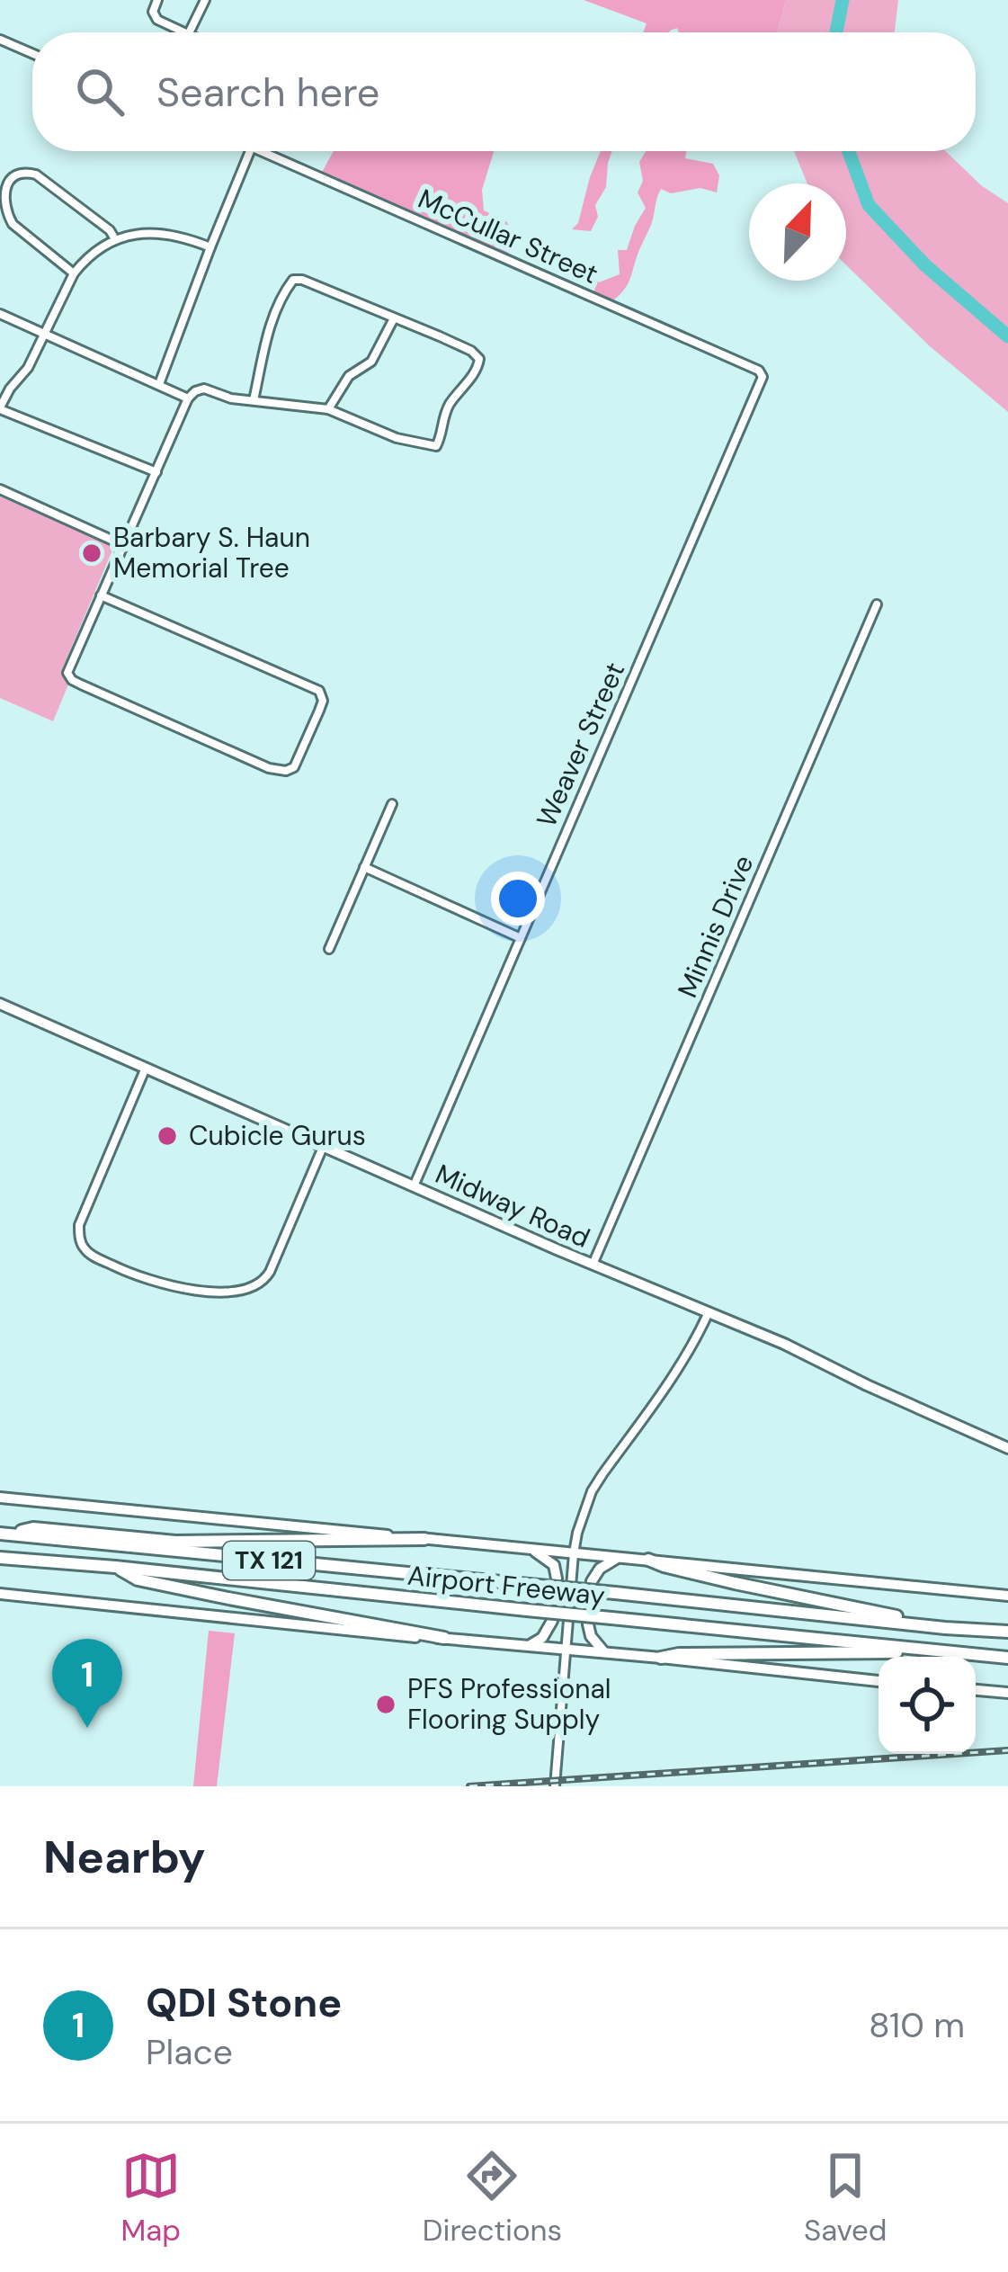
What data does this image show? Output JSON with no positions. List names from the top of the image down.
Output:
{
  "streets": {
    "highway": ["TX 121", "Airport Freeway"],
    "main road": ["Midway Road"],
    "street": ["McCullar Street", "Weaver Street", "Minnis Drive"]
  },
  "crossings": [
    ["McCullar Street", "Weaver Street"],
    ["Weaver Street", "Midway Road"],
    ["Minnis Drive", "Midway Road"]
  ],
  "places": ["Barbary S. Haun Memorial Tree", "Cubicle Gurus", "PFS Professional Flooring Supply"],
  "north": "top right",
  "page": {
    "search": "Search here",
    "pins": "1",
    "heading": "Nearby",
    "list": [
      {
        "mark": "1",
        "name": "QDI Stone",
        "note": "Place",
        "value": "810 m"
      }
    ],
    "nav": ["Map", "Directions", "Saved"]
  }
}
